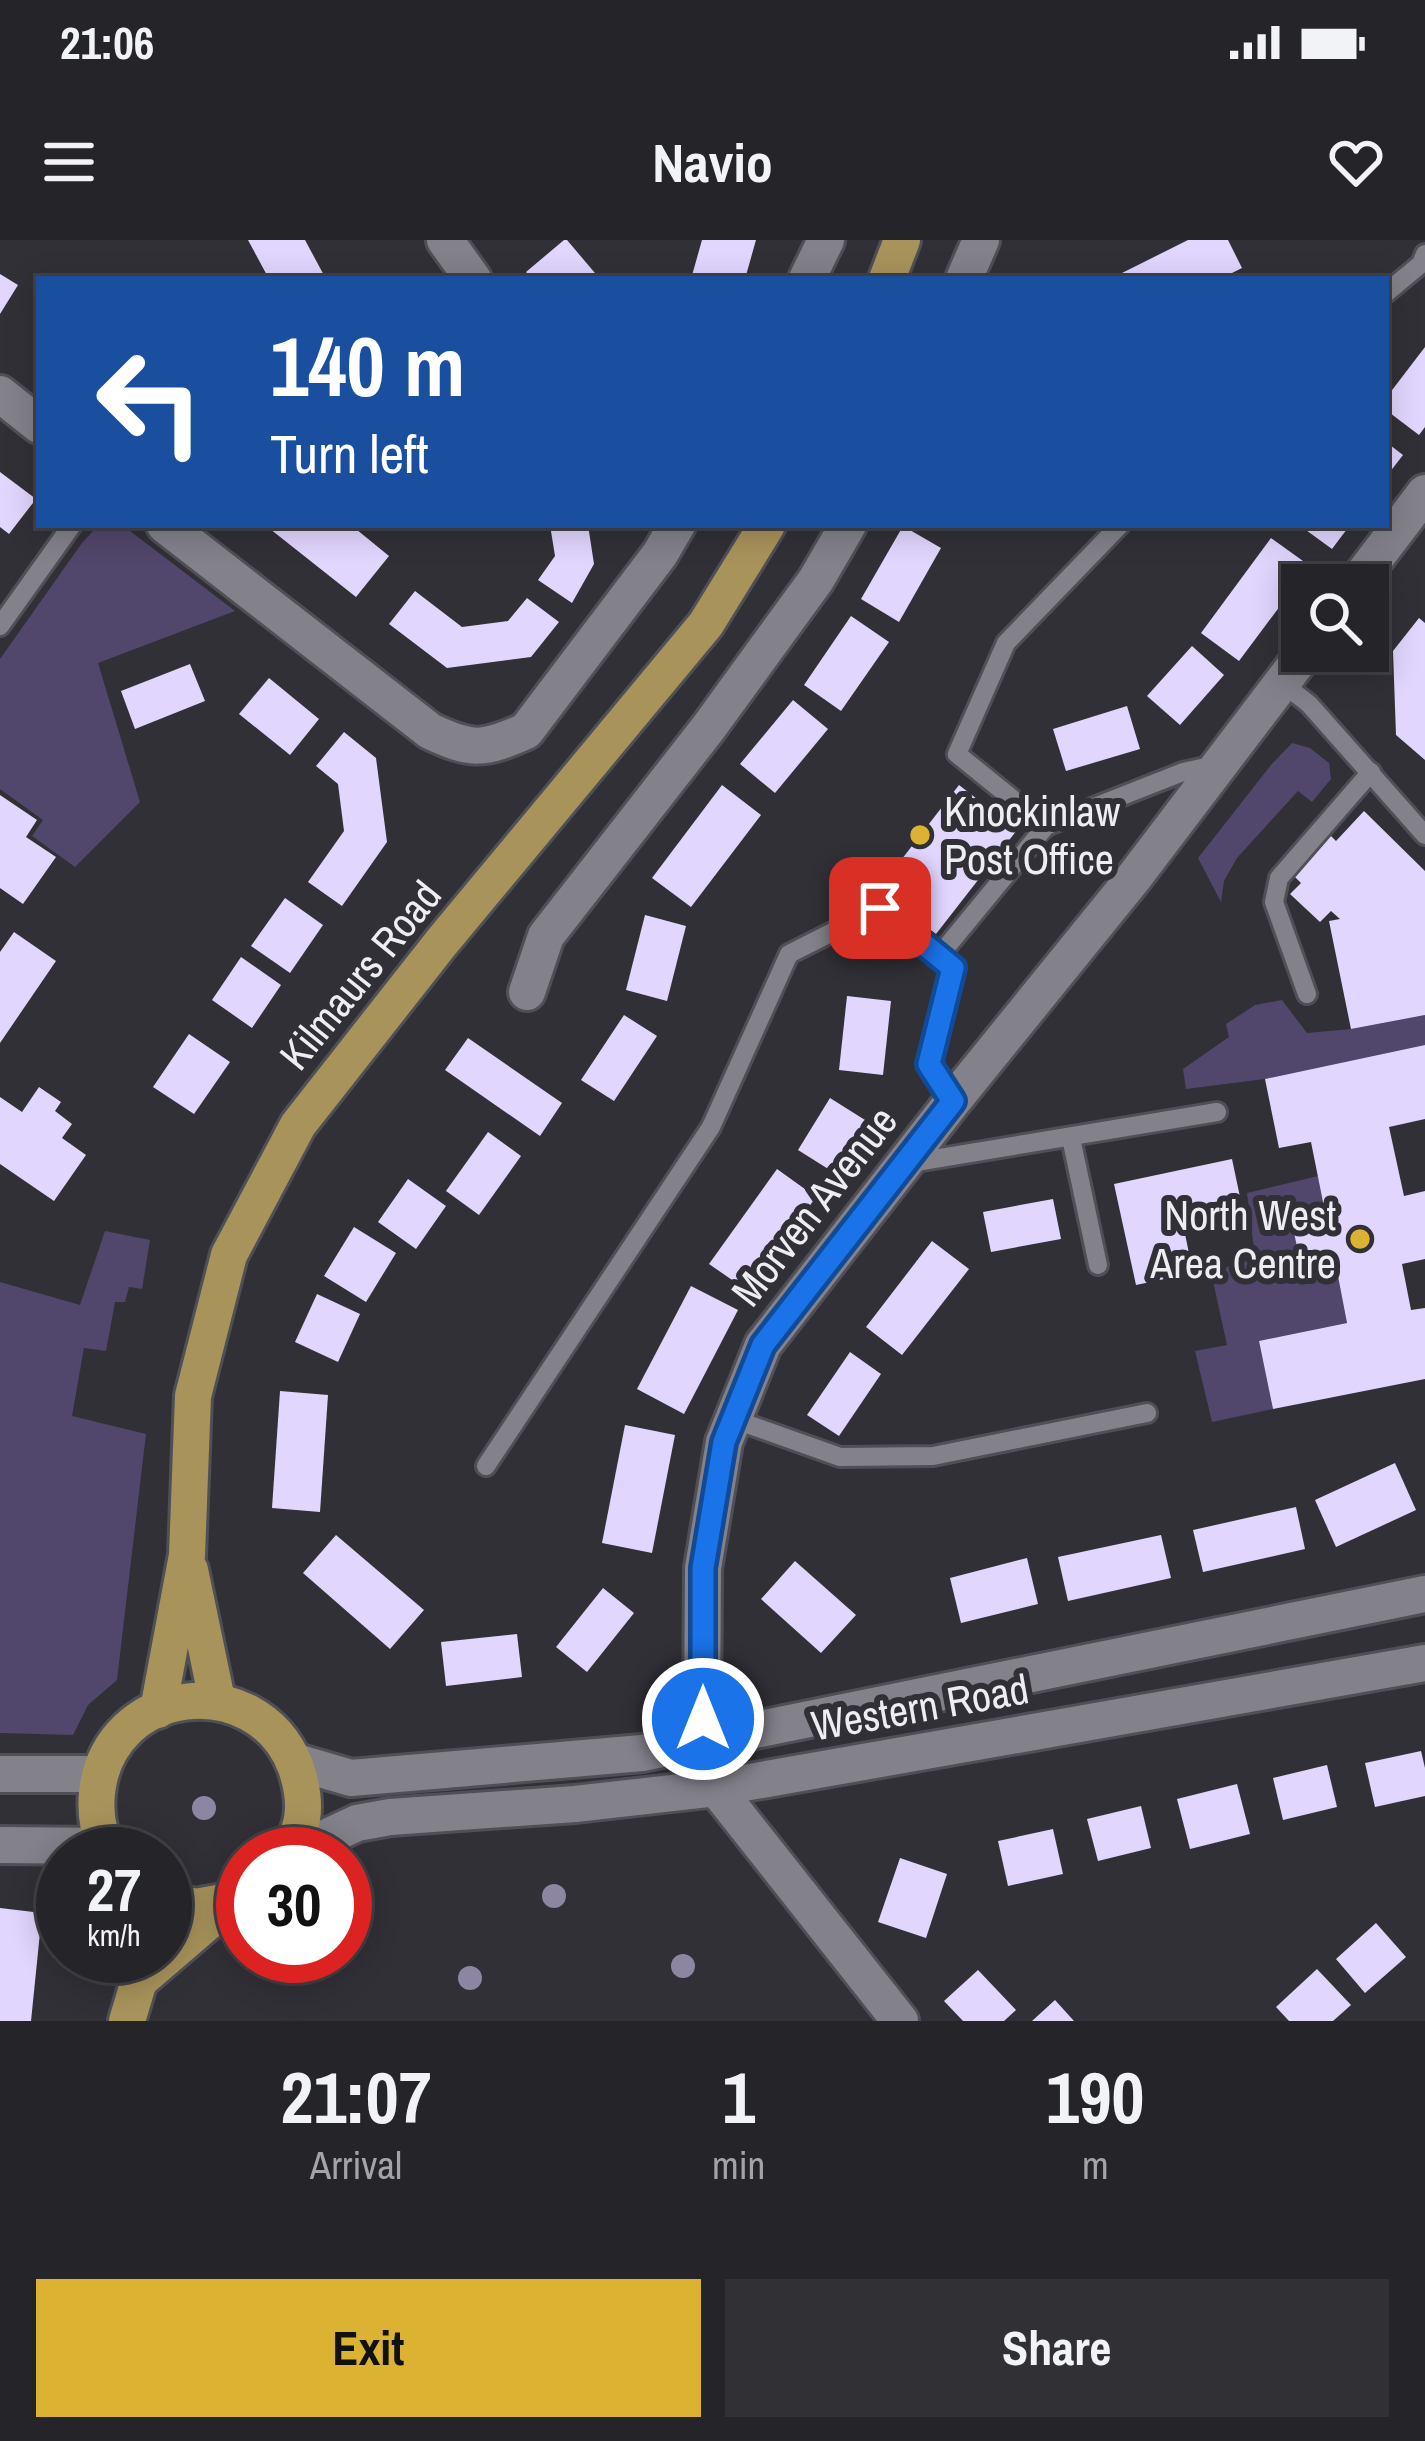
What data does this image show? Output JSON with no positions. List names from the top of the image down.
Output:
{
  "streets": {
    "main road": ["Kilmaurs Road"],
    "street": ["Morven Avenue", "Western Road"]
  },
  "crossings": [
    ["Morven Avenue", "Western Road"]
  ],
  "places": ["Knockinlaw Post Office", "North West Area Centre"],
  "page": {
    "status": "21:06",
    "header": "Navio",
    "turn": ["140 m", "Turn left"],
    "speed": "27 km/h",
    "limit": "30",
    "eta": [
      "21:07",
      "Arrival",
      "1",
      "min",
      "190",
      "m"
    ],
    "buttons": ["Exit", "Share"]
  }
}
